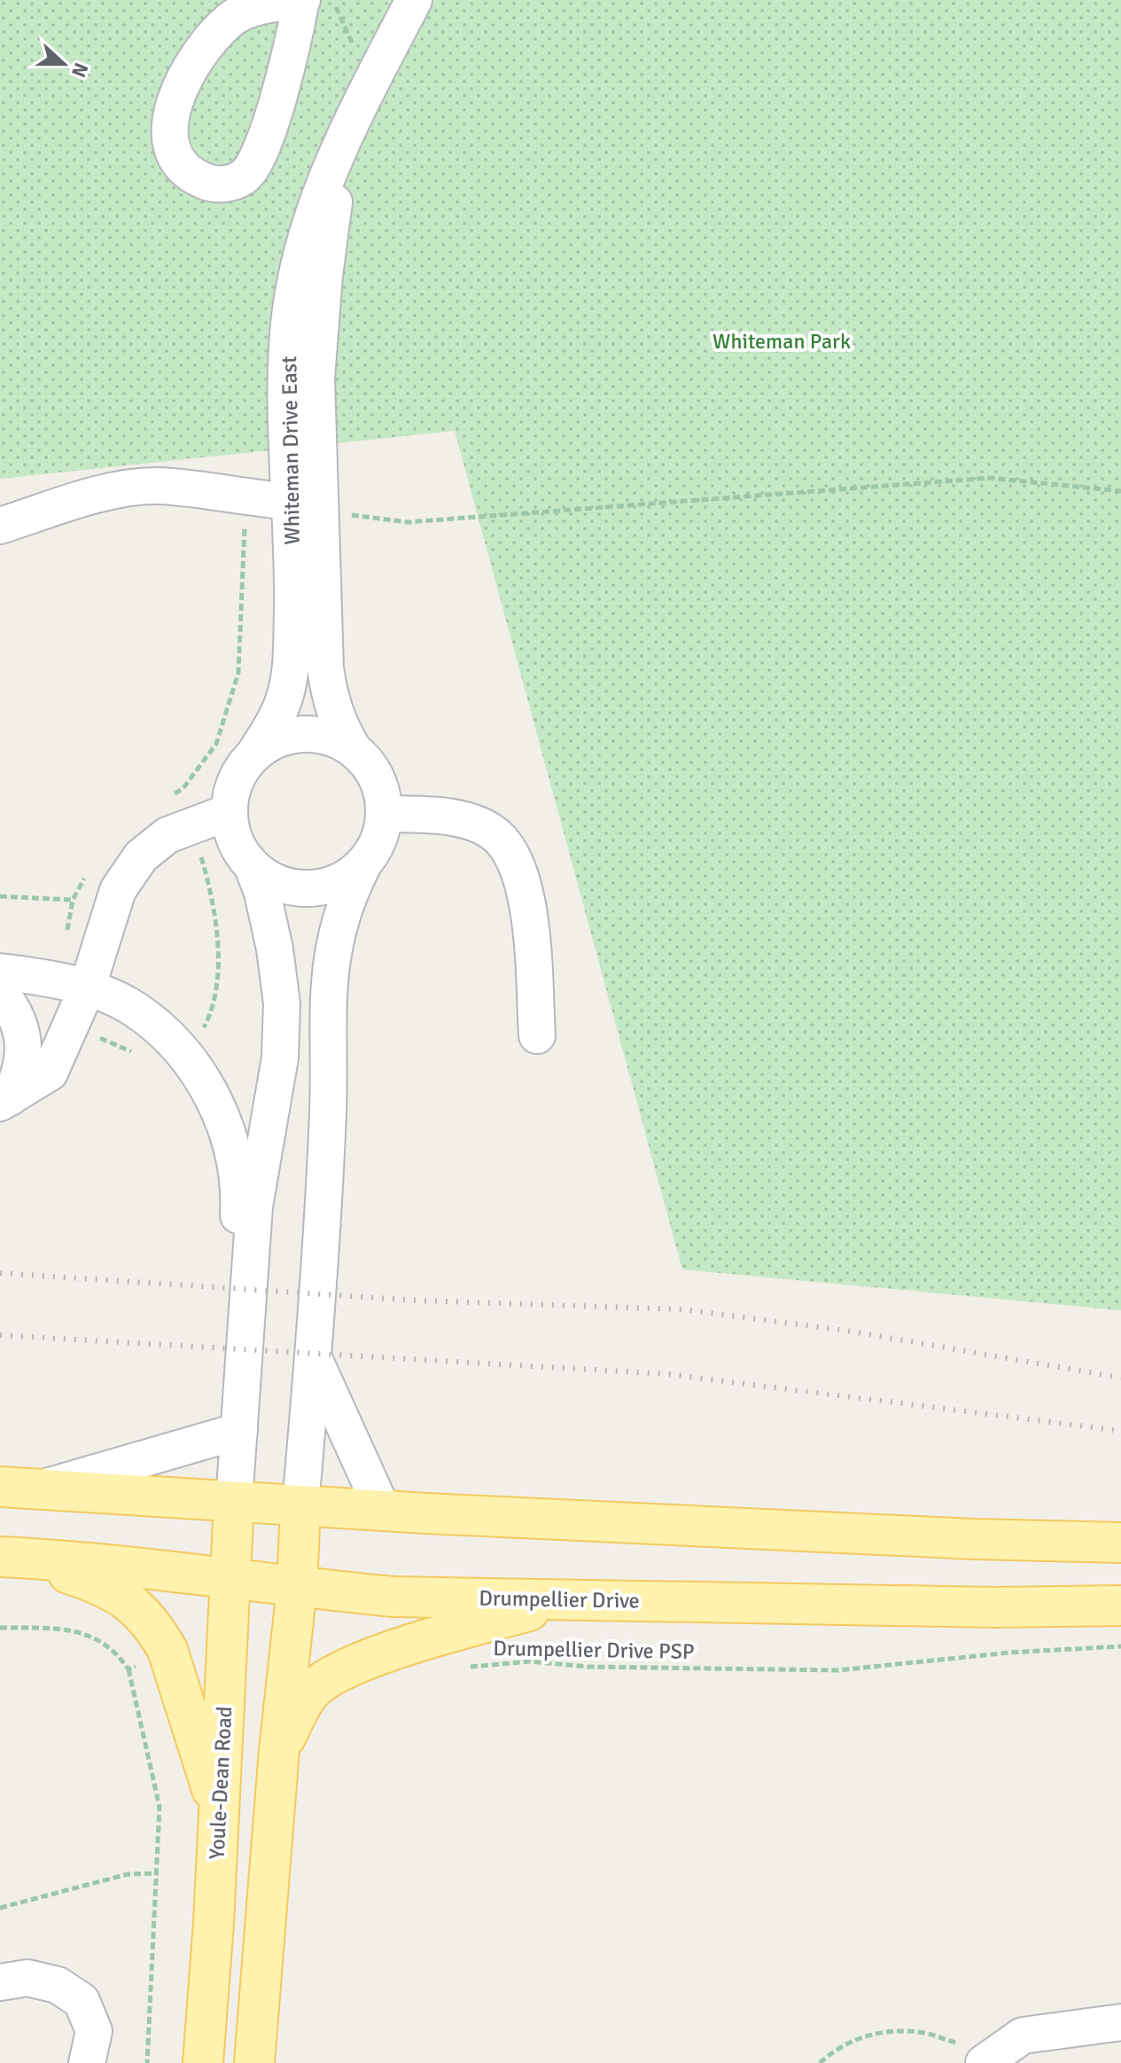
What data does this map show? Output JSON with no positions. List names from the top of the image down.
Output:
{
  "streets": {
    "main road": ["Drumpellier Drive", "Youle-Dean Road"],
    "street": ["Whiteman Drive East"],
    "path": ["Drumpellier Drive PSP"]
  },
  "crossings": [
    ["Drumpellier Drive", "Youle-Dean Road"]
  ],
  "parks": ["Whiteman Park"],
  "north": "right"
}
